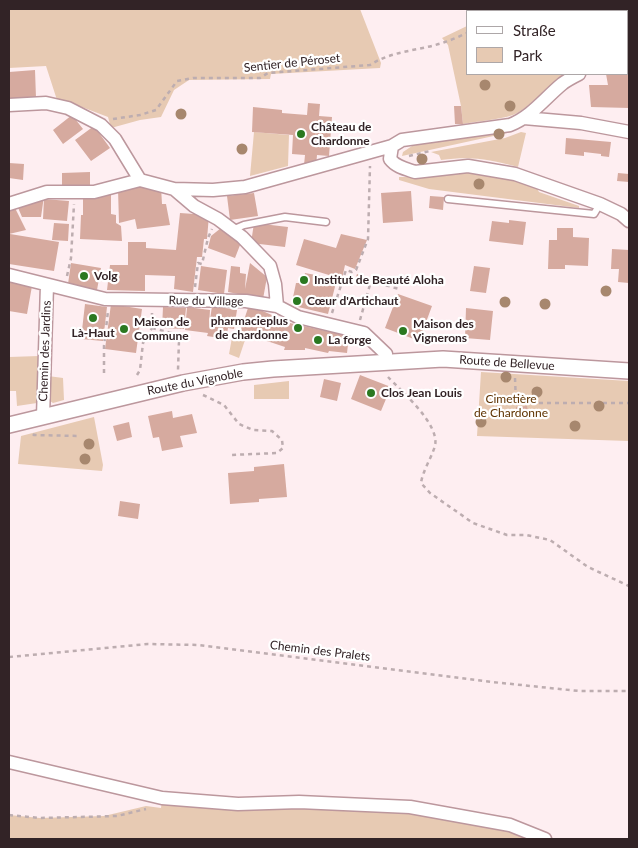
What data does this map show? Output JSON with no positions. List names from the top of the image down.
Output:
{
  "streets": {
    "street": [
      "Rue du Village",
      "Chemin des Jardins",
      "Route de Bellevue",
      "Route du Vignoble"
    ],
    "path": ["Sentier de Péroset", "Chemin des Pralets"]
  },
  "crossings": [
    ["Rue du Village", "Chemin des Jardins"],
    ["Rue du Village", "Route de Bellevue"],
    ["Rue du Village", "Route du Vignoble"],
    ["Chemin des Jardins", "Route du Vignoble"],
    ["Route de Bellevue", "Route du Vignoble"]
  ],
  "parks": ["Cimetière de Chardonne"],
  "places": [
    "Château de Chardonne",
    "Volg",
    "Institut de Beauté Aloha",
    "Cœur d'Artichaut",
    "Là-Haut",
    "pharmacieplus de chardonne",
    "Maison de Commune",
    "Maison des Vignerons",
    "La forge",
    "Clos Jean Louis"
  ],
  "legend": ["Straße", "Park"]
}
